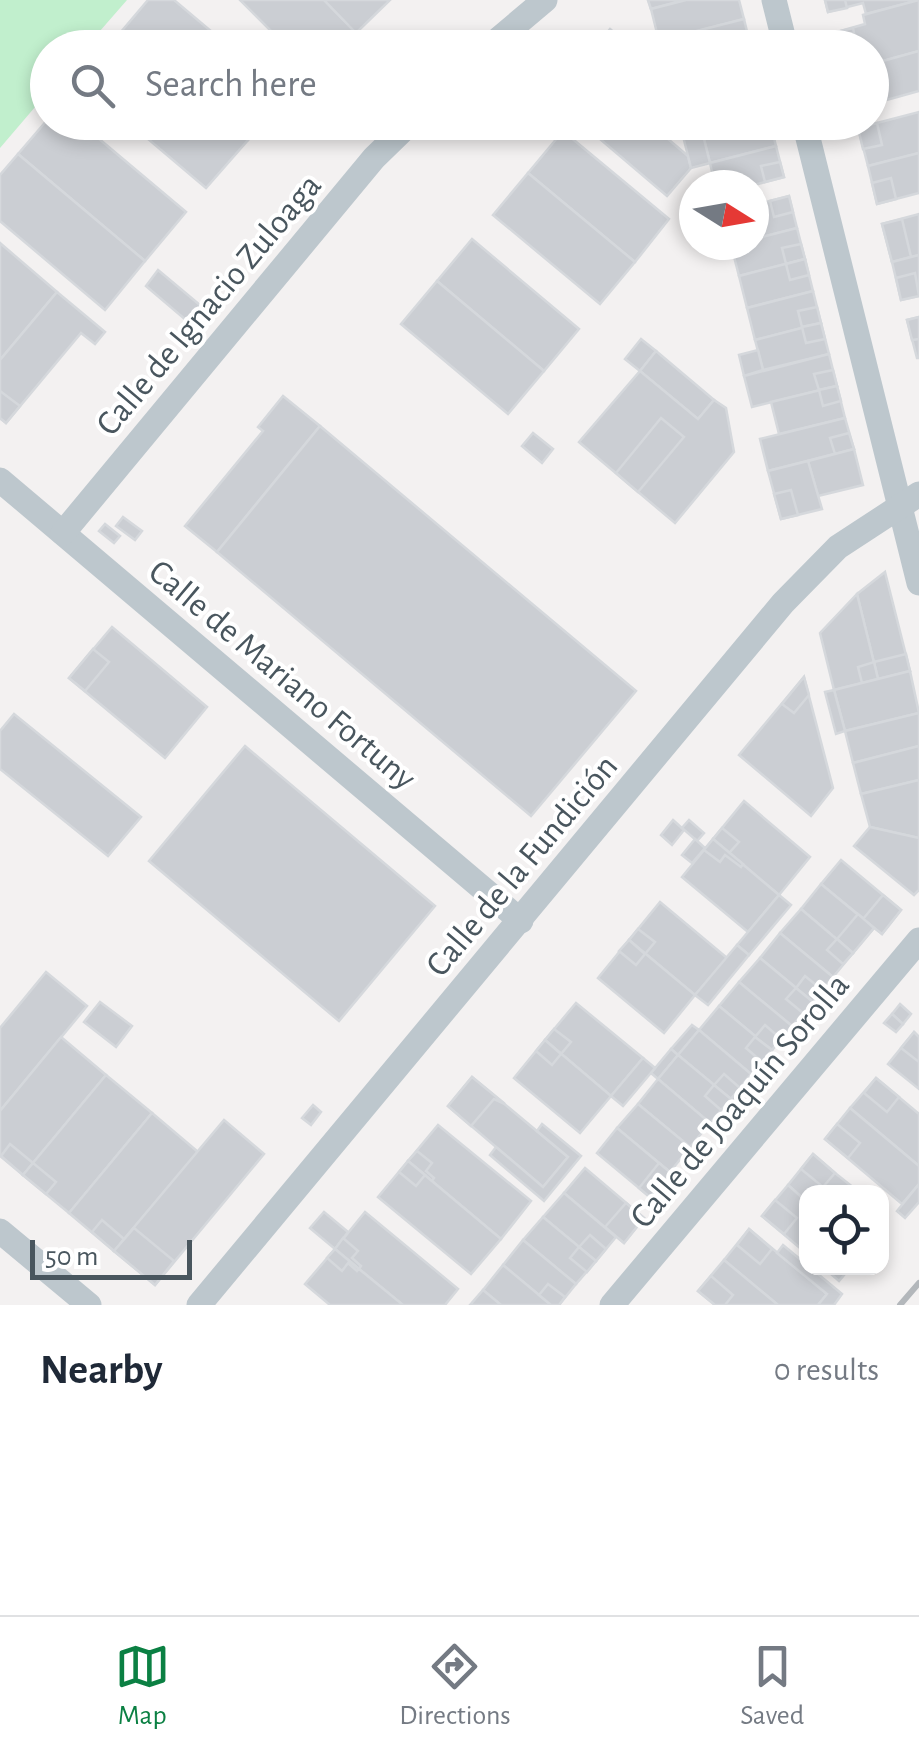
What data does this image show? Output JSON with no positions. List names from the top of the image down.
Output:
{
  "streets": {
    "street": [
      "Calle de Ignacio Zuloaga",
      "Calle de Mariano Fortuny",
      "Calle de la Fundición",
      "Calle de Joaquín Sorolla"
    ]
  },
  "crossings": [
    ["Calle de Ignacio Zuloaga", "Calle de Mariano Fortuny"],
    ["Calle de Mariano Fortuny", "Calle de la Fundición"]
  ],
  "scale_bar": "50 m",
  "north": "right",
  "page": {
    "search": "Search here",
    "scale": "50 m",
    "heading": ["Nearby", "0 results"],
    "nav": ["Map", "Directions", "Saved"]
  }
}
